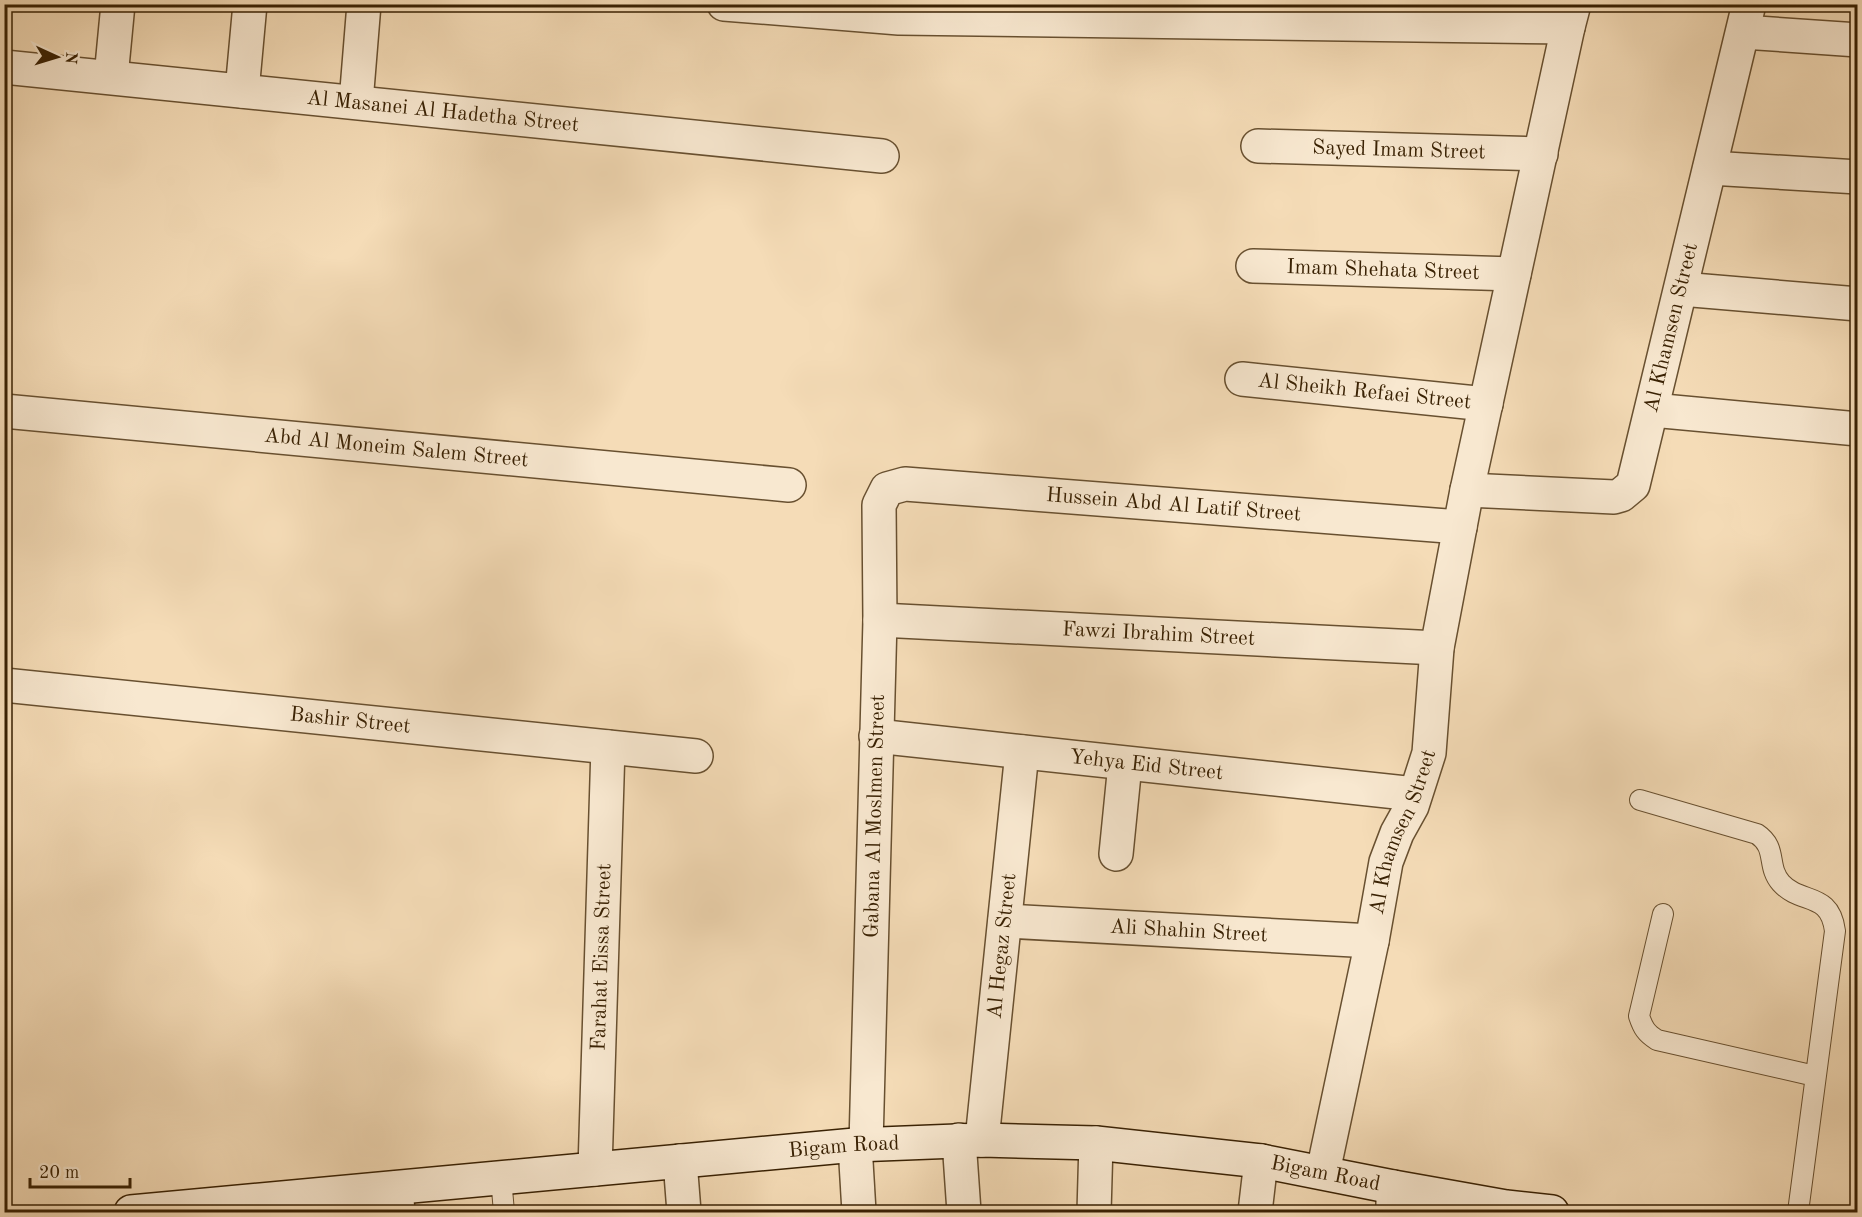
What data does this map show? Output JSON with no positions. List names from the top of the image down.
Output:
{
  "streets": {
    "street": [
      "Al Masanei Al Hadetha Street",
      "Sayed Imam Street",
      "Imam Shehata Street",
      "Al Khamsen Street",
      "Al Sheikh Refaei Street",
      "Abd Al Moneim Salem Street",
      "Hussein Abd Al Latif Street",
      "Fawzi Ibrahim Street",
      "Bashir Street",
      "Yehya Eid Street",
      "Gabana Al Moslmen Street",
      "Ali Shahin Street",
      "Al Hegaz Street",
      "Farahat Eissa Street",
      "Bigam Road"
    ]
  },
  "crossings": [
    ["Sayed Imam Street", "Al Khamsen Street"],
    ["Imam Shehata Street", "Al Khamsen Street"],
    ["Al Khamsen Street", "Al Sheikh Refaei Street"],
    ["Al Khamsen Street", "Hussein Abd Al Latif Street"],
    ["Al Khamsen Street", "Fawzi Ibrahim Street"],
    ["Al Khamsen Street", "Yehya Eid Street"],
    ["Al Khamsen Street", "Ali Shahin Street"],
    ["Al Khamsen Street", "Bigam Road"],
    ["Hussein Abd Al Latif Street", "Gabana Al Moslmen Street"],
    ["Fawzi Ibrahim Street", "Gabana Al Moslmen Street"],
    ["Bashir Street", "Farahat Eissa Street"],
    ["Yehya Eid Street", "Gabana Al Moslmen Street"],
    ["Yehya Eid Street", "Al Hegaz Street"],
    ["Gabana Al Moslmen Street", "Bigam Road"],
    ["Ali Shahin Street", "Al Hegaz Street"],
    ["Al Hegaz Street", "Bigam Road"],
    ["Farahat Eissa Street", "Bigam Road"]
  ],
  "scale_bar": "20 m",
  "north": "right"
}
